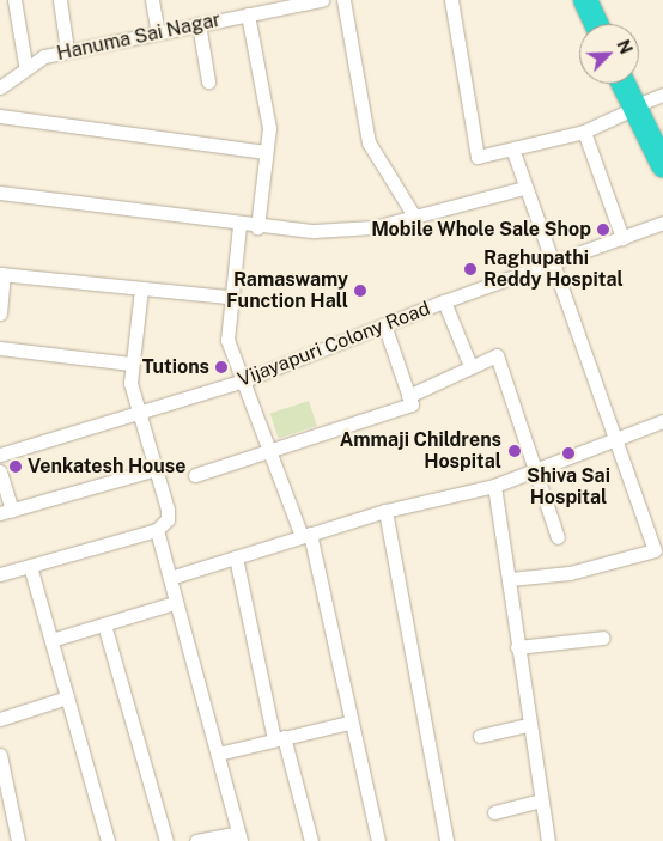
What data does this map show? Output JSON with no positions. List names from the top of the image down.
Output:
{
  "streets": {
    "street": ["Hanuma Sai Nagar", "Vijayapuri Colony Road"]
  },
  "places": [
    "Mobile Whole Sale Shop",
    "Raghupathi Reddy Hospital",
    "Ramaswamy Function Hall",
    "Tutions",
    "Ammaji Childrens Hospital",
    "Shiva Sai Hospital",
    "Venkatesh House"
  ],
  "north": "top right"
}
